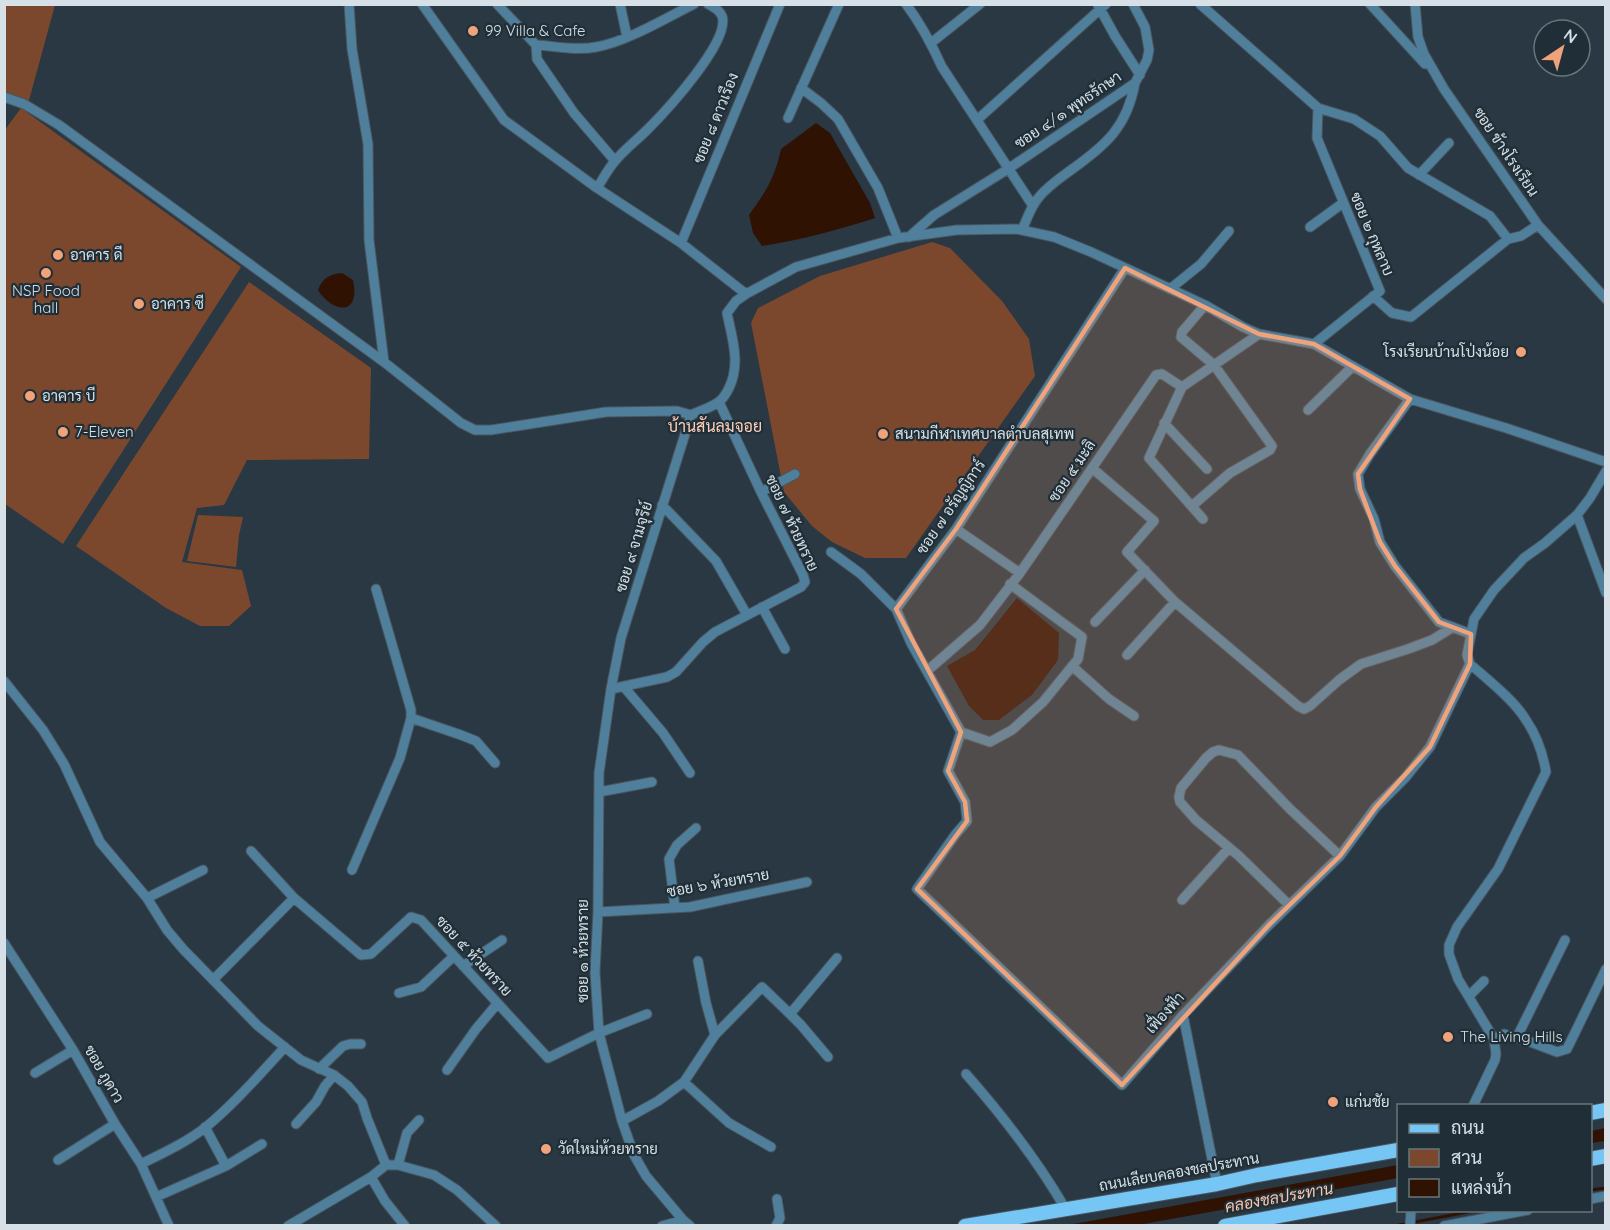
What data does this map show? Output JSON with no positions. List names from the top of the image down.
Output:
{
  "streets": {
    "main road": ["ถนนเลียบคลองชลประทาน"],
    "street": [
      "ซอย ๔/๑ พุทธรักษา",
      "ซอย ๘ ดาวเรือง",
      "ซอย ข้างโรงเรียน",
      "ซอย ๒ กุหลาบ",
      "ซอย ๕ มะลิ",
      "ซอย ๗ อรัญญิการ์",
      "ซอย ๗ ห้วยทราย",
      "ซอย ๙ จามจุรีย์",
      "ซอย ๖ ห้วยทราย",
      "ซอย ๑ ห้วยทราย",
      "ซอย ๕ ห้วยทราย",
      "เฟื่องฟ้า",
      "ซอย ภูดาว"
    ]
  },
  "crossings": [
    ["ซอย ๗ ห้วยทราย", "ซอย ๙ จามจุรีย์"],
    ["ซอย ๗ ห้วยทราย", "ซอย ๑ ห้วยทราย"],
    ["ซอย ๙ จามจุรีย์", "ซอย ๑ ห้วยทราย"],
    ["ซอย ๖ ห้วยทราย", "ซอย ๑ ห้วยทราย"],
    ["ซอย ๑ ห้วยทราย", "ซอย ๕ ห้วยทราย"]
  ],
  "districts": ["บ้านสันลมจอย"],
  "water": ["คลองชลประทาน"],
  "places": [
    "99 Villa & Cafe",
    "อาคาร ดี",
    "NSP Food hall",
    "อาคาร ซี",
    "โรงเรียนบ้านโป่งน้อย",
    "อาคาร บี",
    "7-Eleven",
    "สนามกีฬาเทศบาลตำบลสุเทพ",
    "The Living Hills",
    "แก่นชัย",
    "วัดใหม่ห้วยทราย"
  ],
  "legend": ["ถนน", "สวน", "แหล่งน้ำ"],
  "north": "top right"
}
